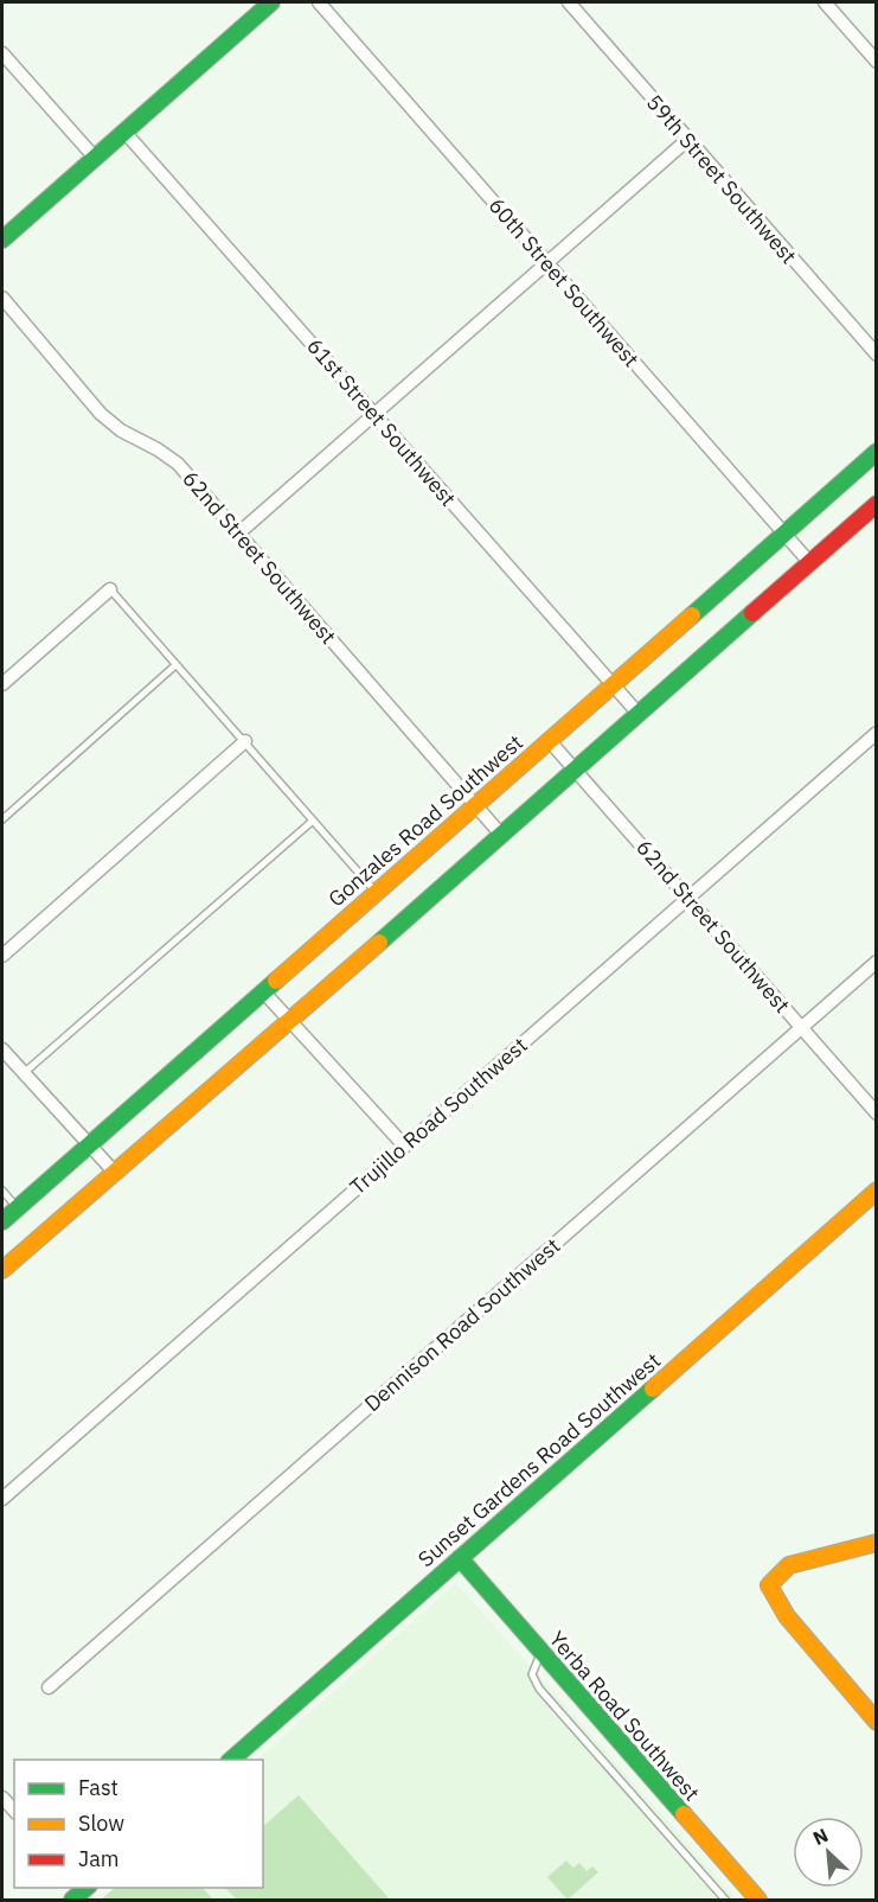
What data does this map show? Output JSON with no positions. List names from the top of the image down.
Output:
{
  "streets": {
    "street": [
      "59th Street Southwest",
      "60th Street Southwest",
      "61st Street Southwest",
      "62nd Street Southwest",
      "Gonzales Road Southwest",
      "Trujillo Road Southwest",
      "Dennison Road Southwest",
      "Sunset Gardens Road Southwest",
      "Yerba Road Southwest"
    ]
  },
  "crossings": [
    ["60th Street Southwest", "Gonzales Road Southwest"],
    ["61st Street Southwest", "Gonzales Road Southwest"],
    ["62nd Street Southwest", "Gonzales Road Southwest"],
    ["62nd Street Southwest", "Trujillo Road Southwest"],
    ["62nd Street Southwest", "Dennison Road Southwest"],
    ["Sunset Gardens Road Southwest", "Yerba Road Southwest"]
  ],
  "legend": ["Fast", "Slow", "Jam"],
  "north": "top left"
}
